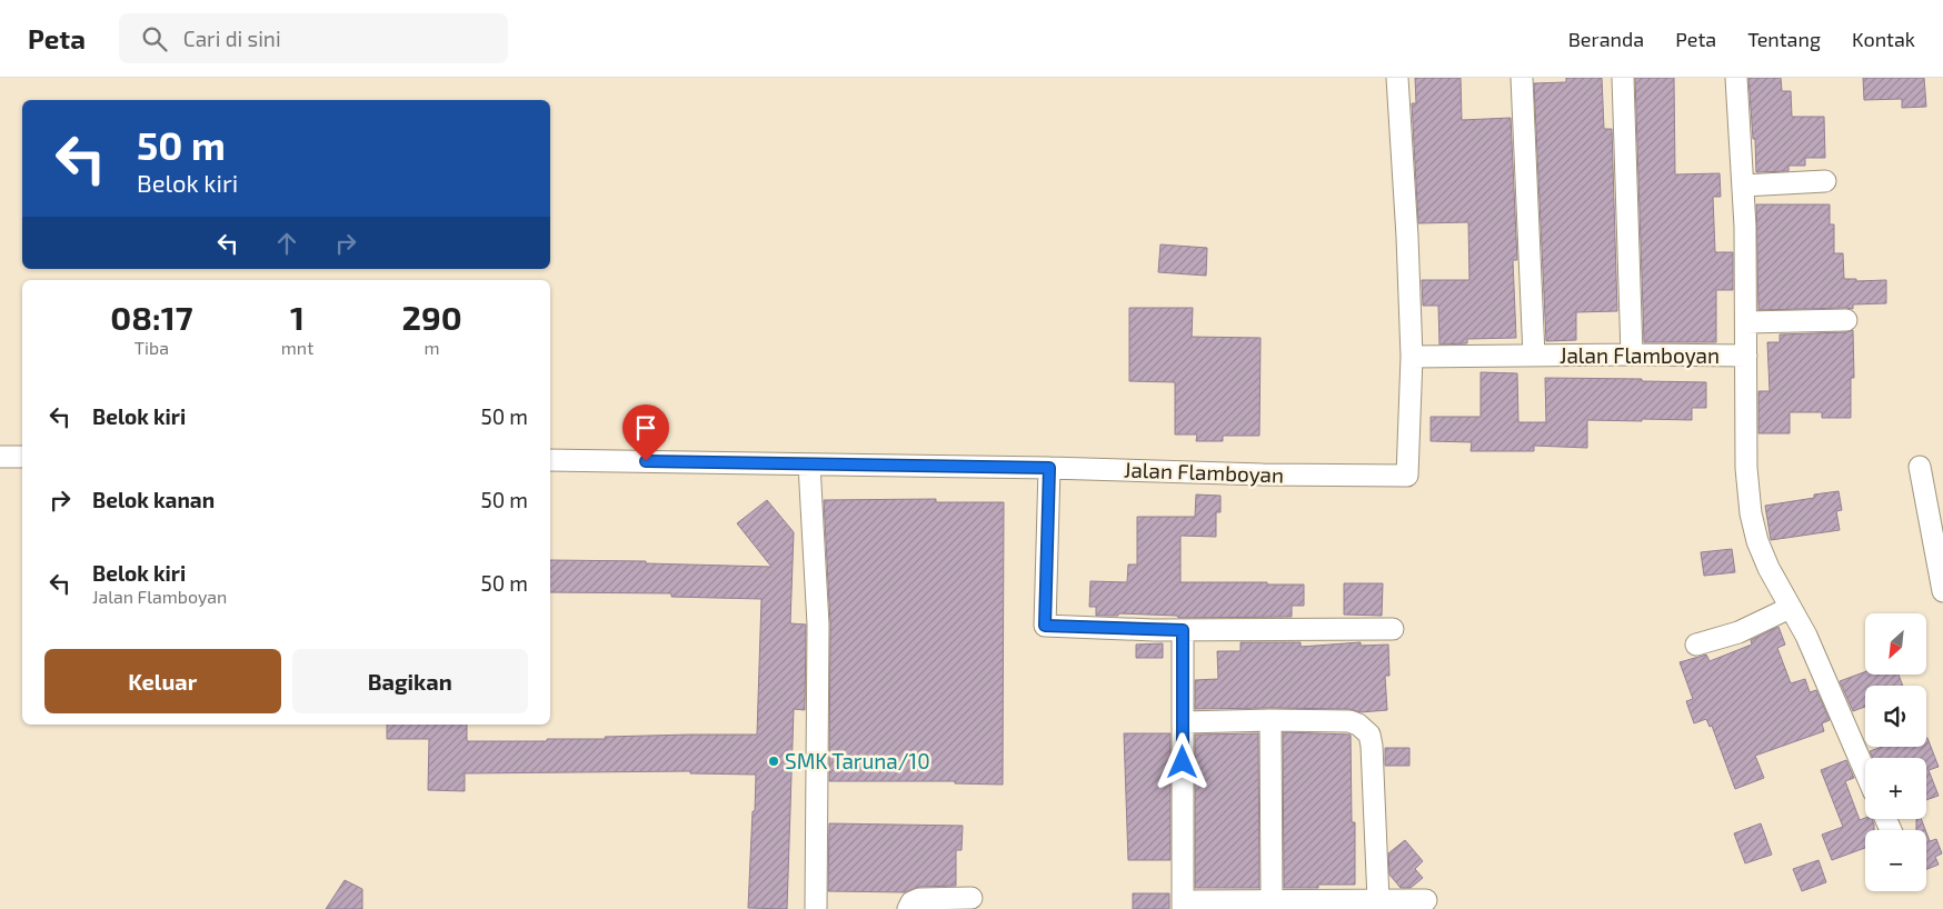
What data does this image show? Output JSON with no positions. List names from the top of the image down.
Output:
{
  "streets": {
    "street": ["Jalan Flamboyan"]
  },
  "places": ["SMK Taruna/10"],
  "north": "bottom left",
  "page": {
    "header": "Peta",
    "search": "Cari di sini",
    "nav": [
      "Beranda",
      "Peta",
      "Tentang",
      "Kontak"
    ],
    "turn": ["50 m", "Belok kiri"],
    "eta": [
      "08:17",
      "Tiba",
      "1",
      "mnt",
      "290",
      "m"
    ],
    "list": [
      {
        "name": "Belok kiri",
        "value": "50 m"
      },
      {
        "name": "Belok kanan",
        "value": "50 m"
      },
      {
        "name": "Belok kiri",
        "note": "Jalan Flamboyan",
        "value": "50 m"
      }
    ],
    "map_buttons": ["+", "−"],
    "buttons": ["Keluar", "Bagikan"]
  }
}
